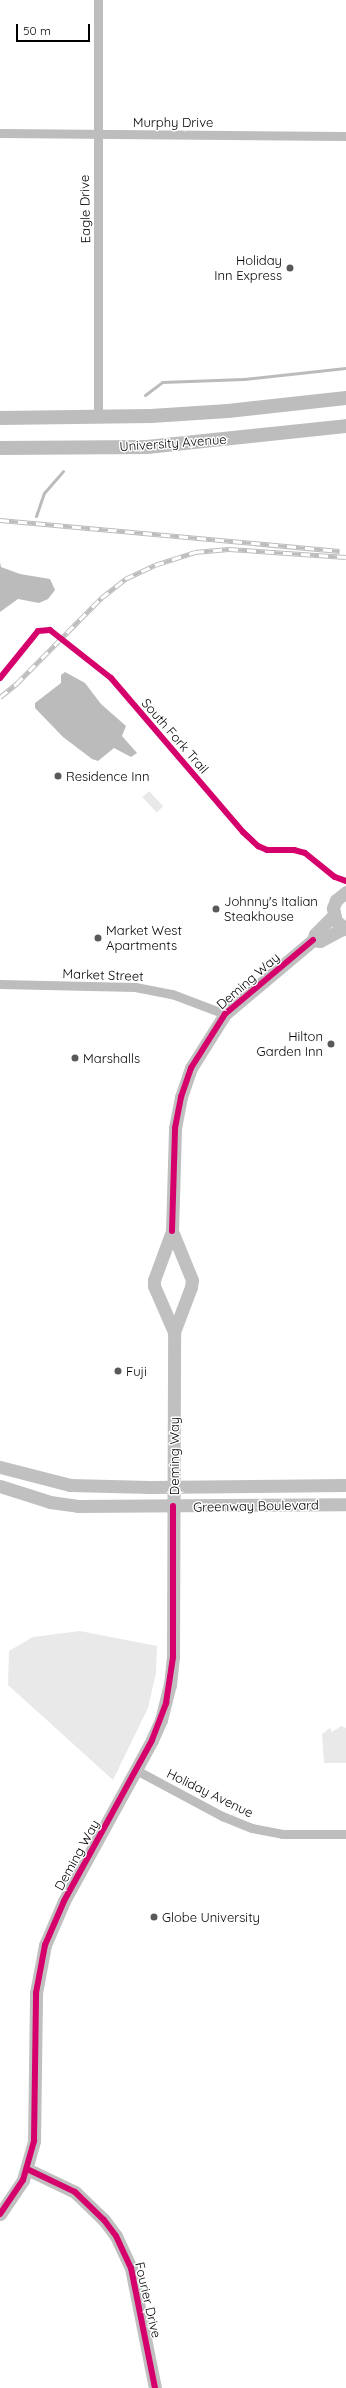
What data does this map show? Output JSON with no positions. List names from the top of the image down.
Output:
{
  "streets": {
    "main road": ["University Avenue"],
    "street": [
      "Murphy Drive",
      "Eagle Drive",
      "Market Street",
      "Deming Way",
      "Greenway Boulevard",
      "Holiday Avenue",
      "Fourier Drive"
    ],
    "cycle path": ["South Fork Trail"]
  },
  "crossings": [
    ["Murphy Drive", "Eagle Drive"],
    ["Market Street", "Deming Way"],
    ["Deming Way", "Greenway Boulevard"],
    ["Deming Way", "Holiday Avenue"],
    ["Deming Way", "Fourier Drive"]
  ],
  "places": [
    "Holiday Inn Express",
    "Residence Inn",
    "Johnny's Italian Steakhouse",
    "Market West Apartments",
    "Hilton Garden Inn",
    "Marshalls",
    "Fuji",
    "Globe University"
  ],
  "scale_bar": "50 m"
}
